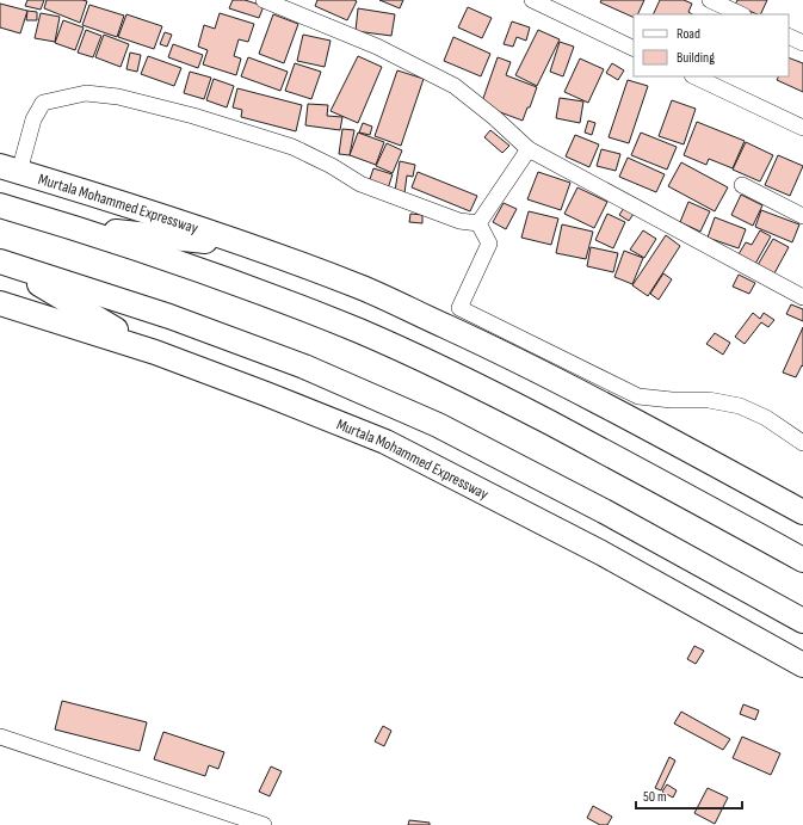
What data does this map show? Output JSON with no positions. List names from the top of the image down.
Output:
{
  "streets": {
    "highway": ["Murtala Mohammed Expressway"]
  },
  "legend": ["Road", "Building"],
  "scale_bar": "50 m"
}
